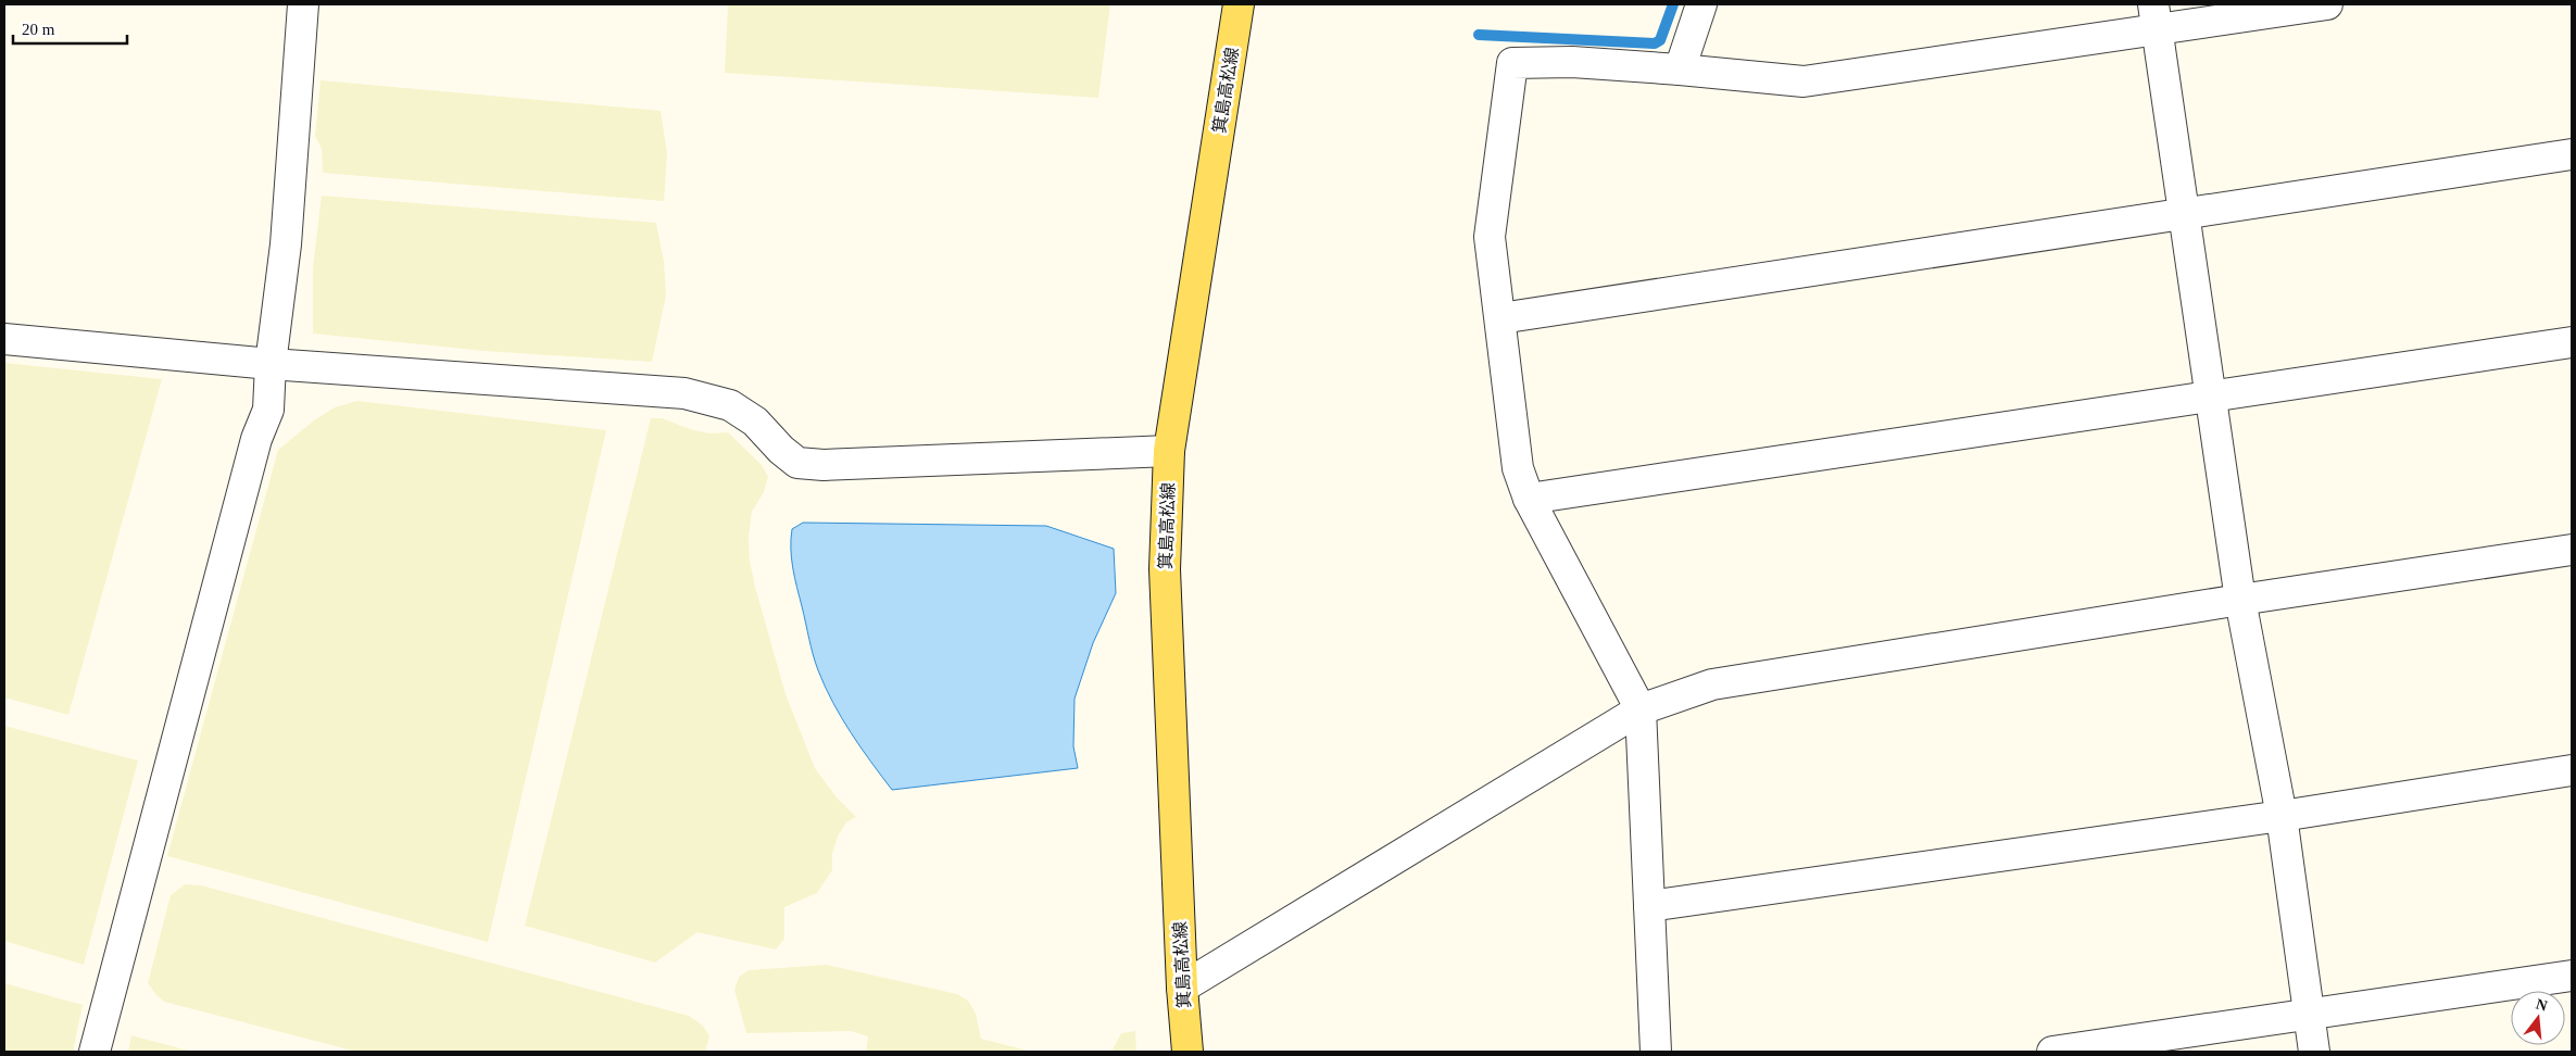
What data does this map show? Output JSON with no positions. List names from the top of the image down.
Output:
{
  "streets": {
    "main road": ["箕島高松線"]
  },
  "scale_bar": "20 m",
  "north": "top"
}
